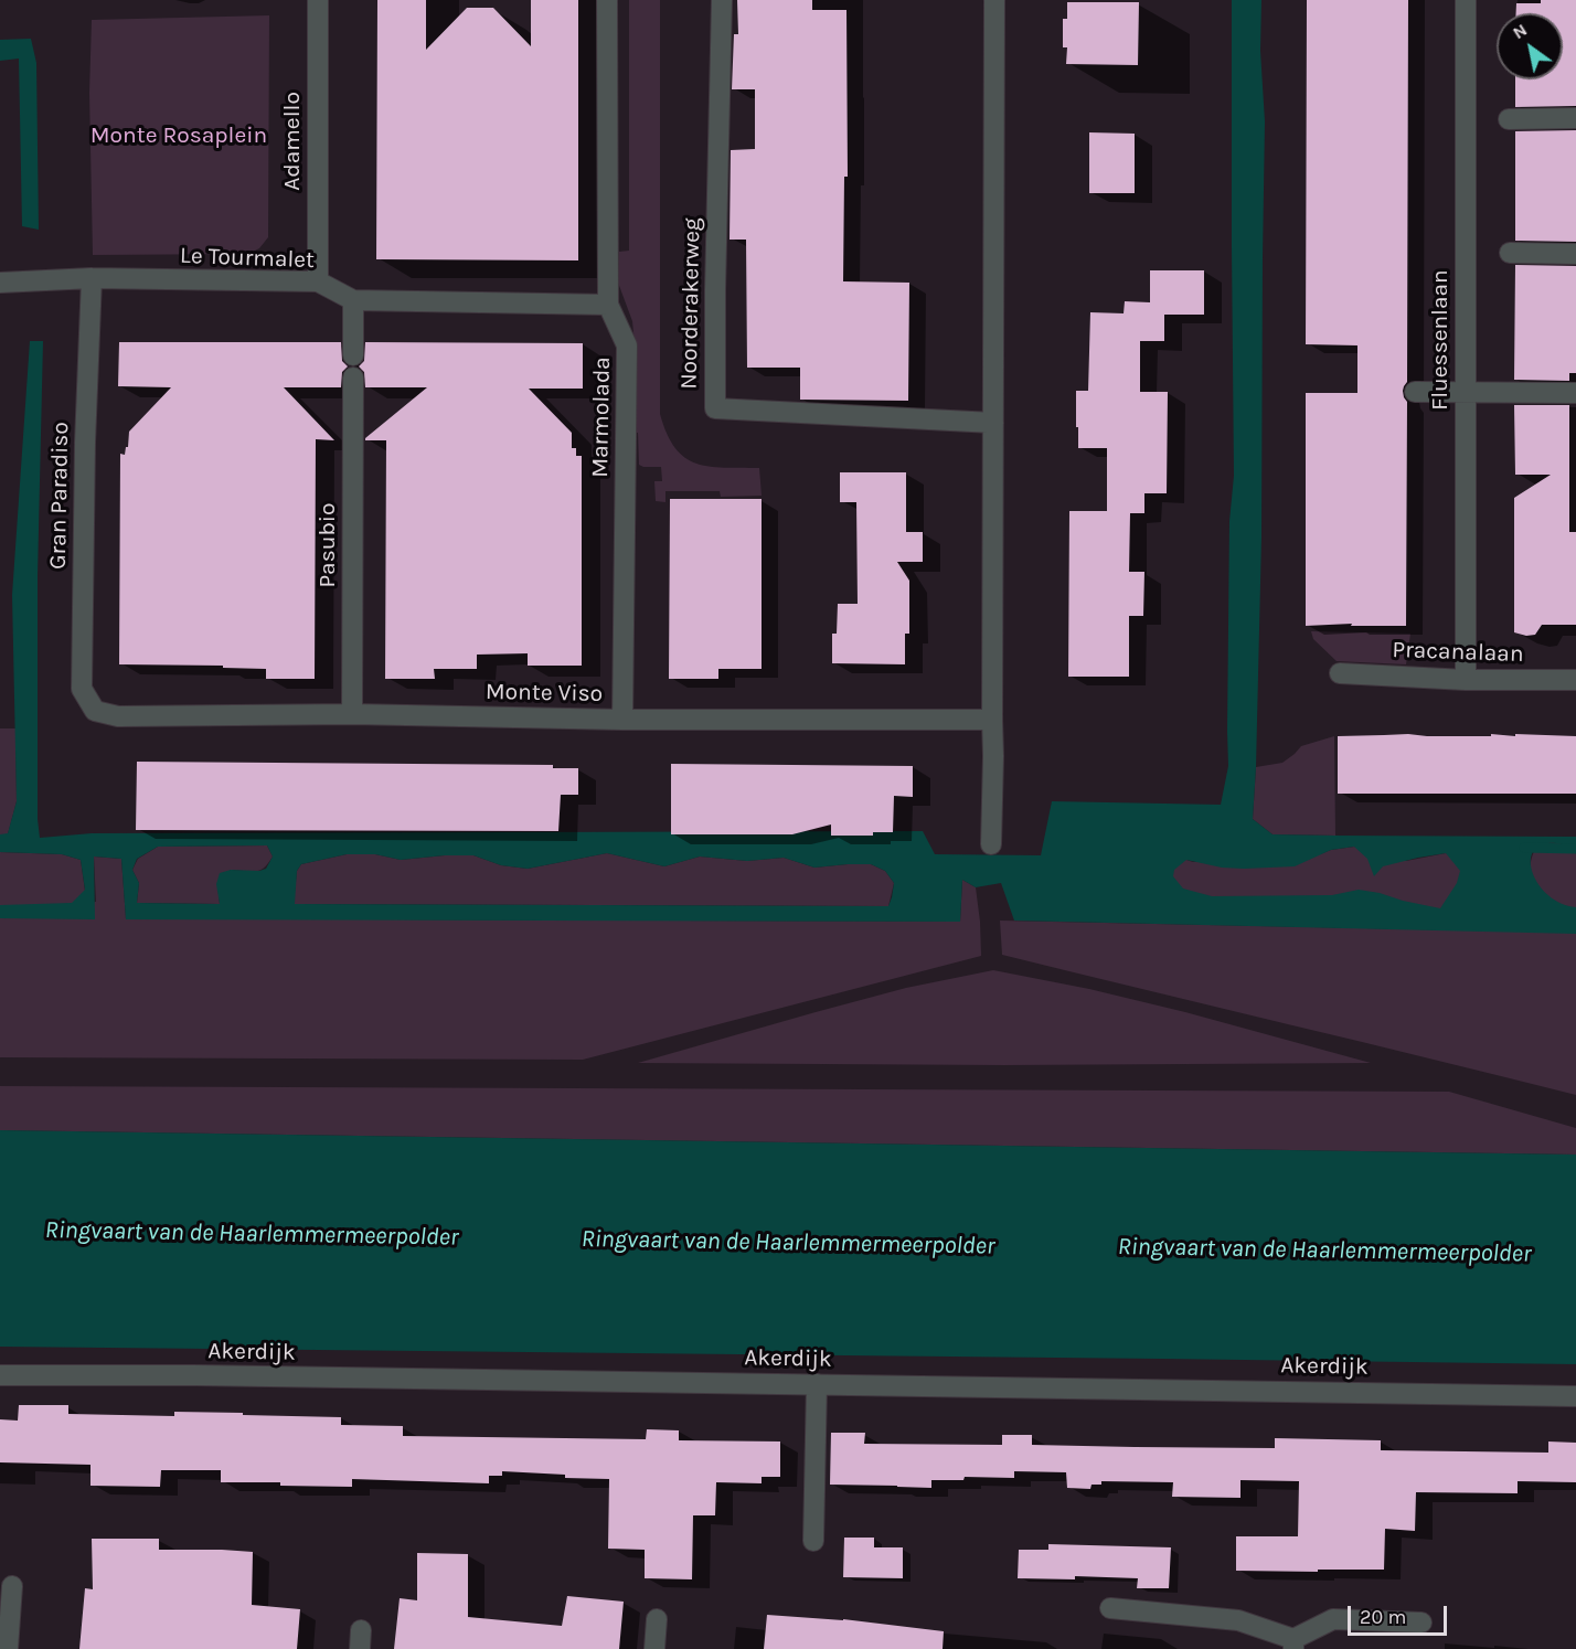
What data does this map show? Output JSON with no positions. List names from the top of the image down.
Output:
{
  "streets": {
    "street": [
      "Adamello",
      "Le Tourmalet",
      "Noorderakerweg",
      "Fluessenlaan",
      "Marmolada",
      "Gran Paradiso",
      "Pasubio",
      "Pracanalaan",
      "Monte Viso",
      "Akerdijk"
    ]
  },
  "crossings": [
    ["Adamello", "Le Tourmalet"],
    ["Le Tourmalet", "Marmolada"],
    ["Le Tourmalet", "Gran Paradiso"],
    ["Fluessenlaan", "Pracanalaan"],
    ["Marmolada", "Monte Viso"],
    ["Gran Paradiso", "Monte Viso"],
    ["Pasubio", "Monte Viso"]
  ],
  "water": ["Ringvaart van de Haarlemmermeerpolder"],
  "parks": ["Monte Rosaplein"],
  "scale_bar": "20 m",
  "north": "top left"
}
